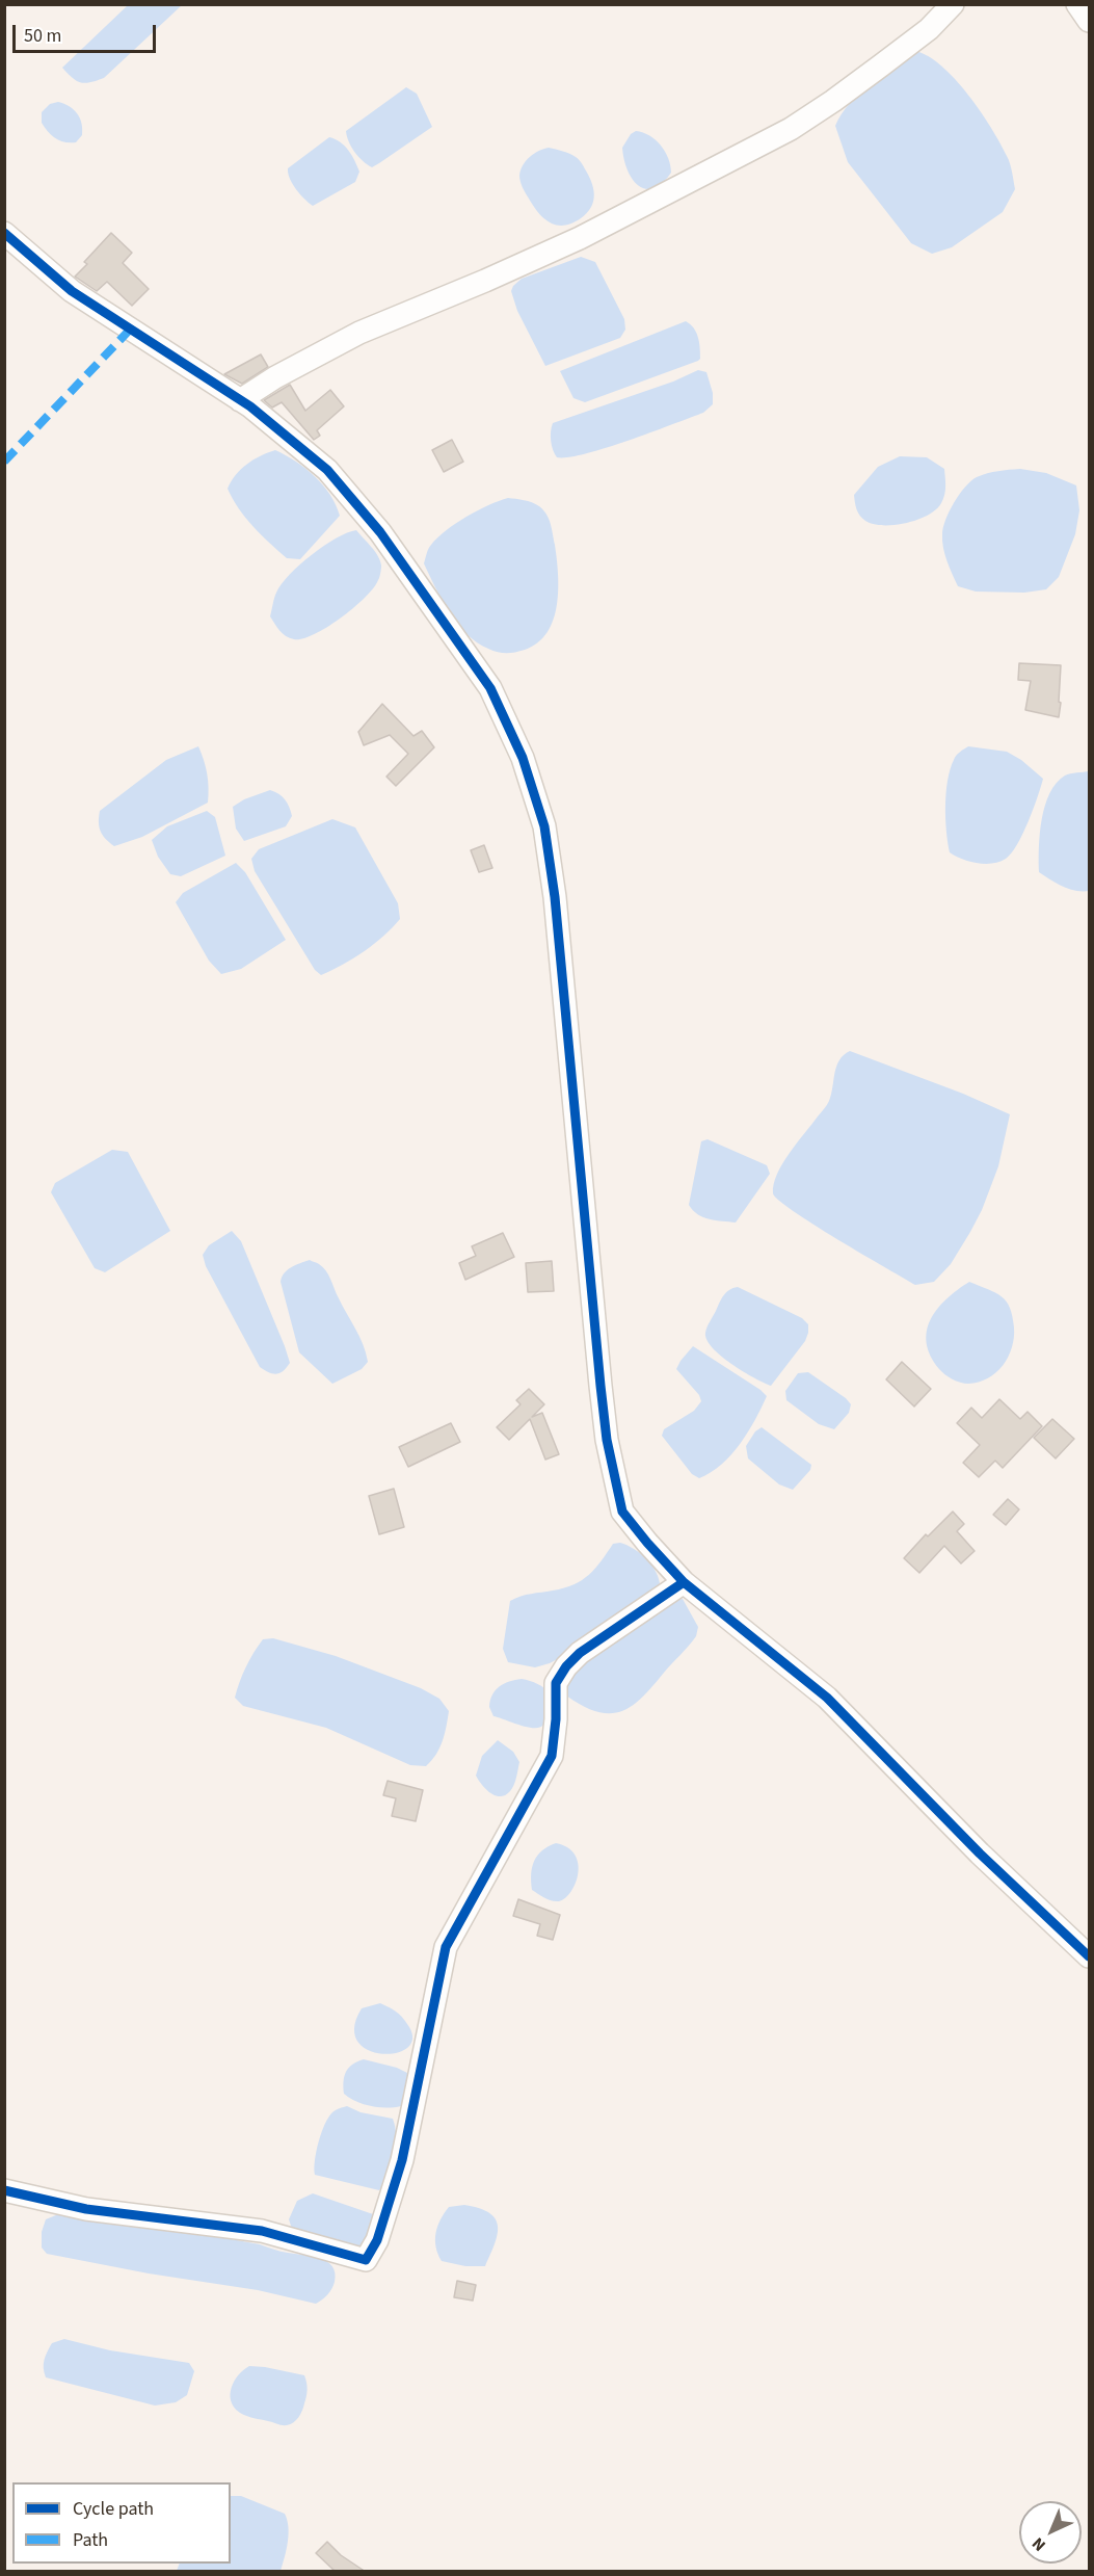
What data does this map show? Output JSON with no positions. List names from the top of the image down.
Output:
{
  "legend": ["Cycle path", "Path"],
  "scale_bar": "50 m",
  "north": "bottom left"
}
